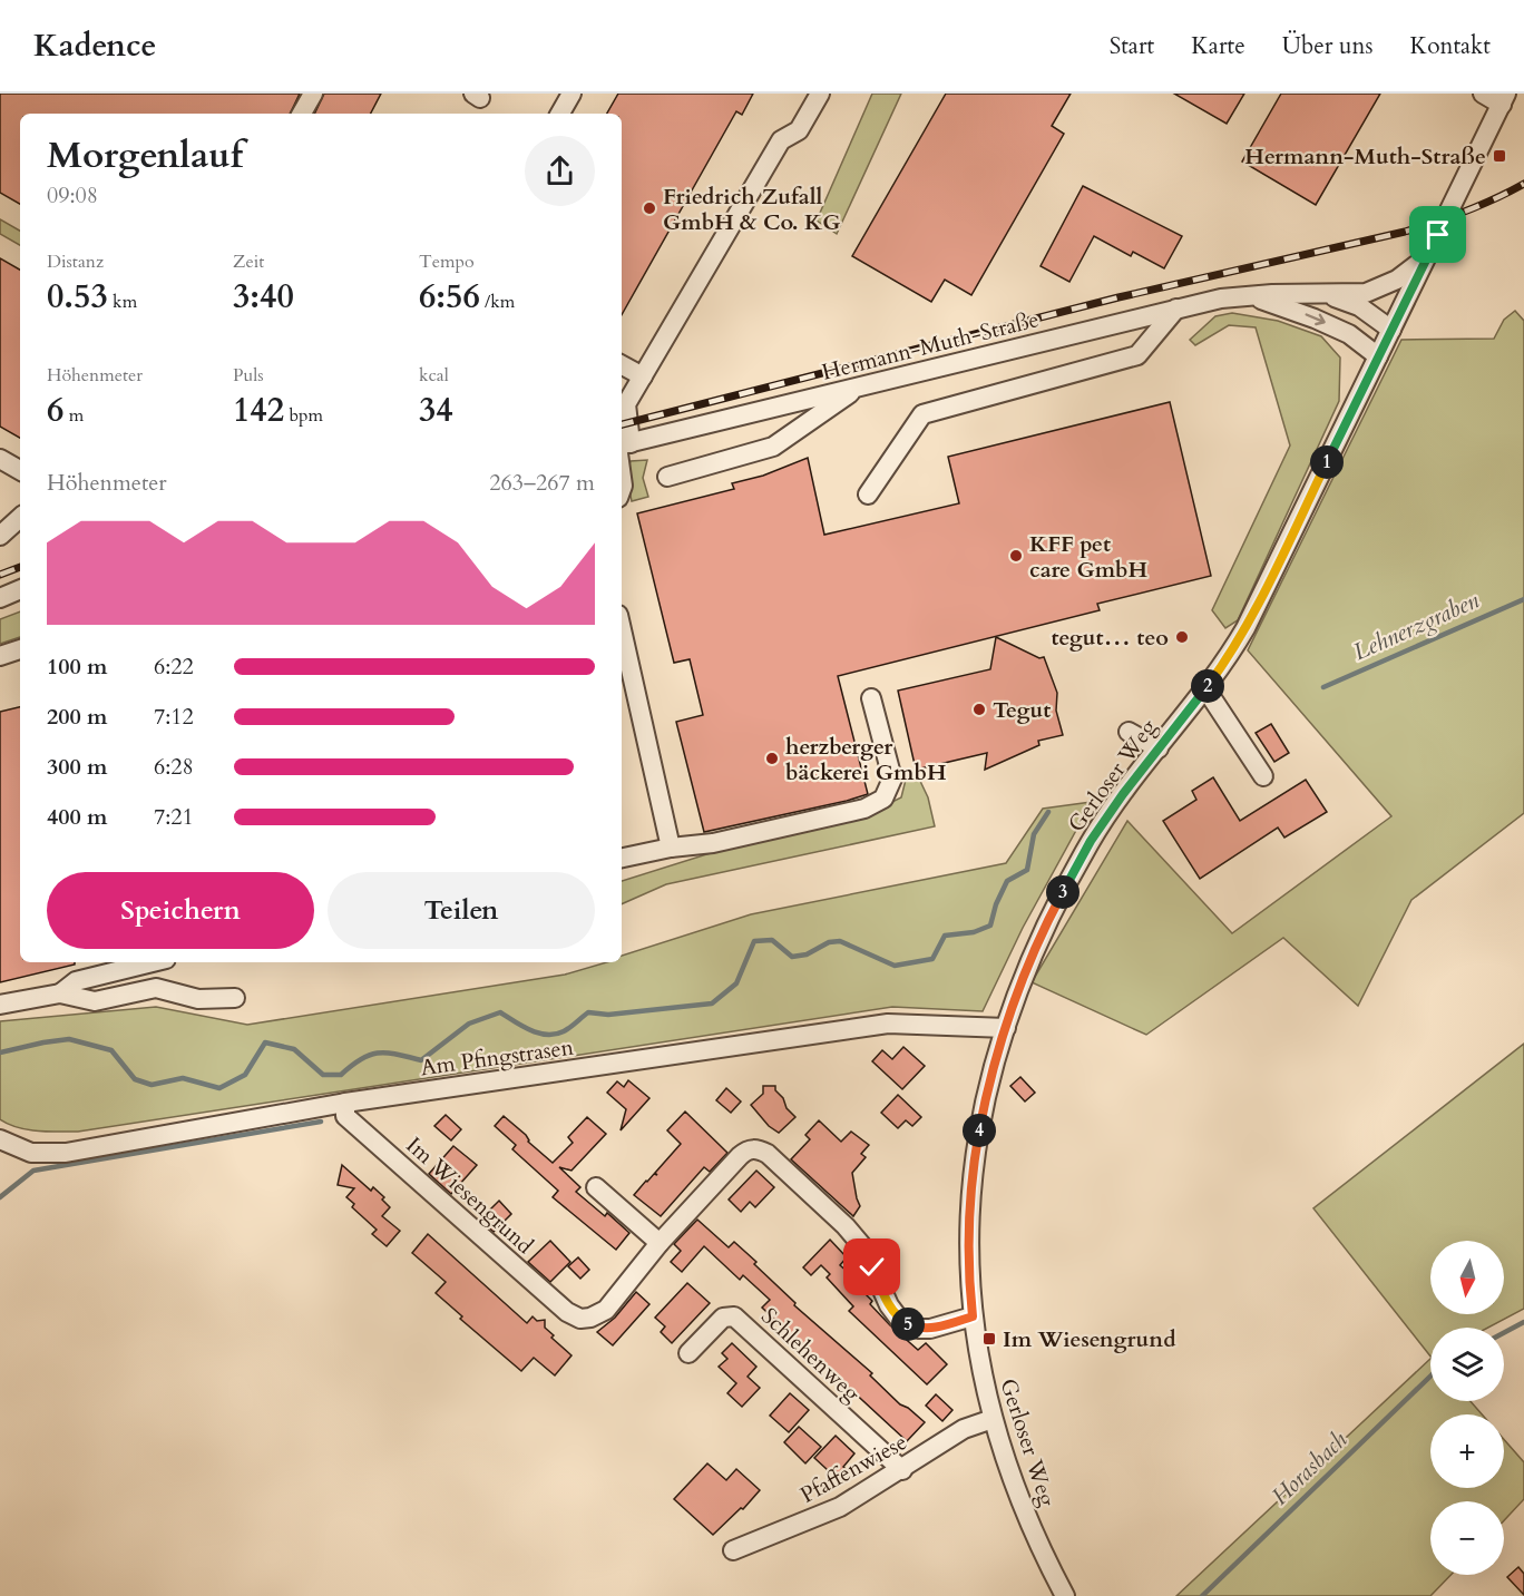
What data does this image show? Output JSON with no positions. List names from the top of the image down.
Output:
{
  "streets": {
    "street": [
      "Hermann-Muth-Straße",
      "Gerloser Weg",
      "Am Pfingstrasen",
      "Im Wiesengrund",
      "Schlehenweg",
      "Pfaffenwiese"
    ]
  },
  "crossings": [
    ["Hermann-Muth-Straße", "Gerloser Weg"],
    ["Gerloser Weg", "Am Pfingstrasen"],
    ["Gerloser Weg", "Im Wiesengrund"],
    ["Gerloser Weg", "Pfaffenwiese"],
    ["Am Pfingstrasen", "Im Wiesengrund"],
    ["Schlehenweg", "Pfaffenwiese"]
  ],
  "water": ["Lehnerzgraben", "Horasbach"],
  "places": {
    "transit": ["Hermann-Muth-Straße", "Im Wiesengrund"],
    "other": [
      "Friedrich Zufall GmbH & Co. KG",
      "KFF pet care GmbH",
      "tegut… teo",
      "Tegut",
      "herzberger bäckerei GmbH"
    ]
  },
  "north": "bottom",
  "page": {
    "header": "Kadence",
    "nav": [
      "Start",
      "Karte",
      "Über uns",
      "Kontakt"
    ],
    "heading": ["Morgenlauf", "09:08"],
    "stats": [
      ["Distanz", "0.53 km"],
      ["Zeit", "3:40"],
      ["Tempo", "6:56 /km"],
      ["Höhenmeter", "6 m"],
      ["Puls", "142 bpm"],
      ["kcal", "34"]
    ],
    "pins": [
      "1",
      "2",
      "3",
      "4",
      "5"
    ],
    "chart": ["Höhenmeter", "263–267 m"],
    "list": [
      {
        "name": "100 m",
        "note": "6:22"
      },
      {
        "name": "200 m",
        "note": "7:12"
      },
      {
        "name": "300 m",
        "note": "6:28"
      },
      {
        "name": "400 m",
        "note": "7:21"
      }
    ],
    "buttons": ["Speichern", "Teilen"],
    "map_buttons": ["+", "−"]
  }
}
